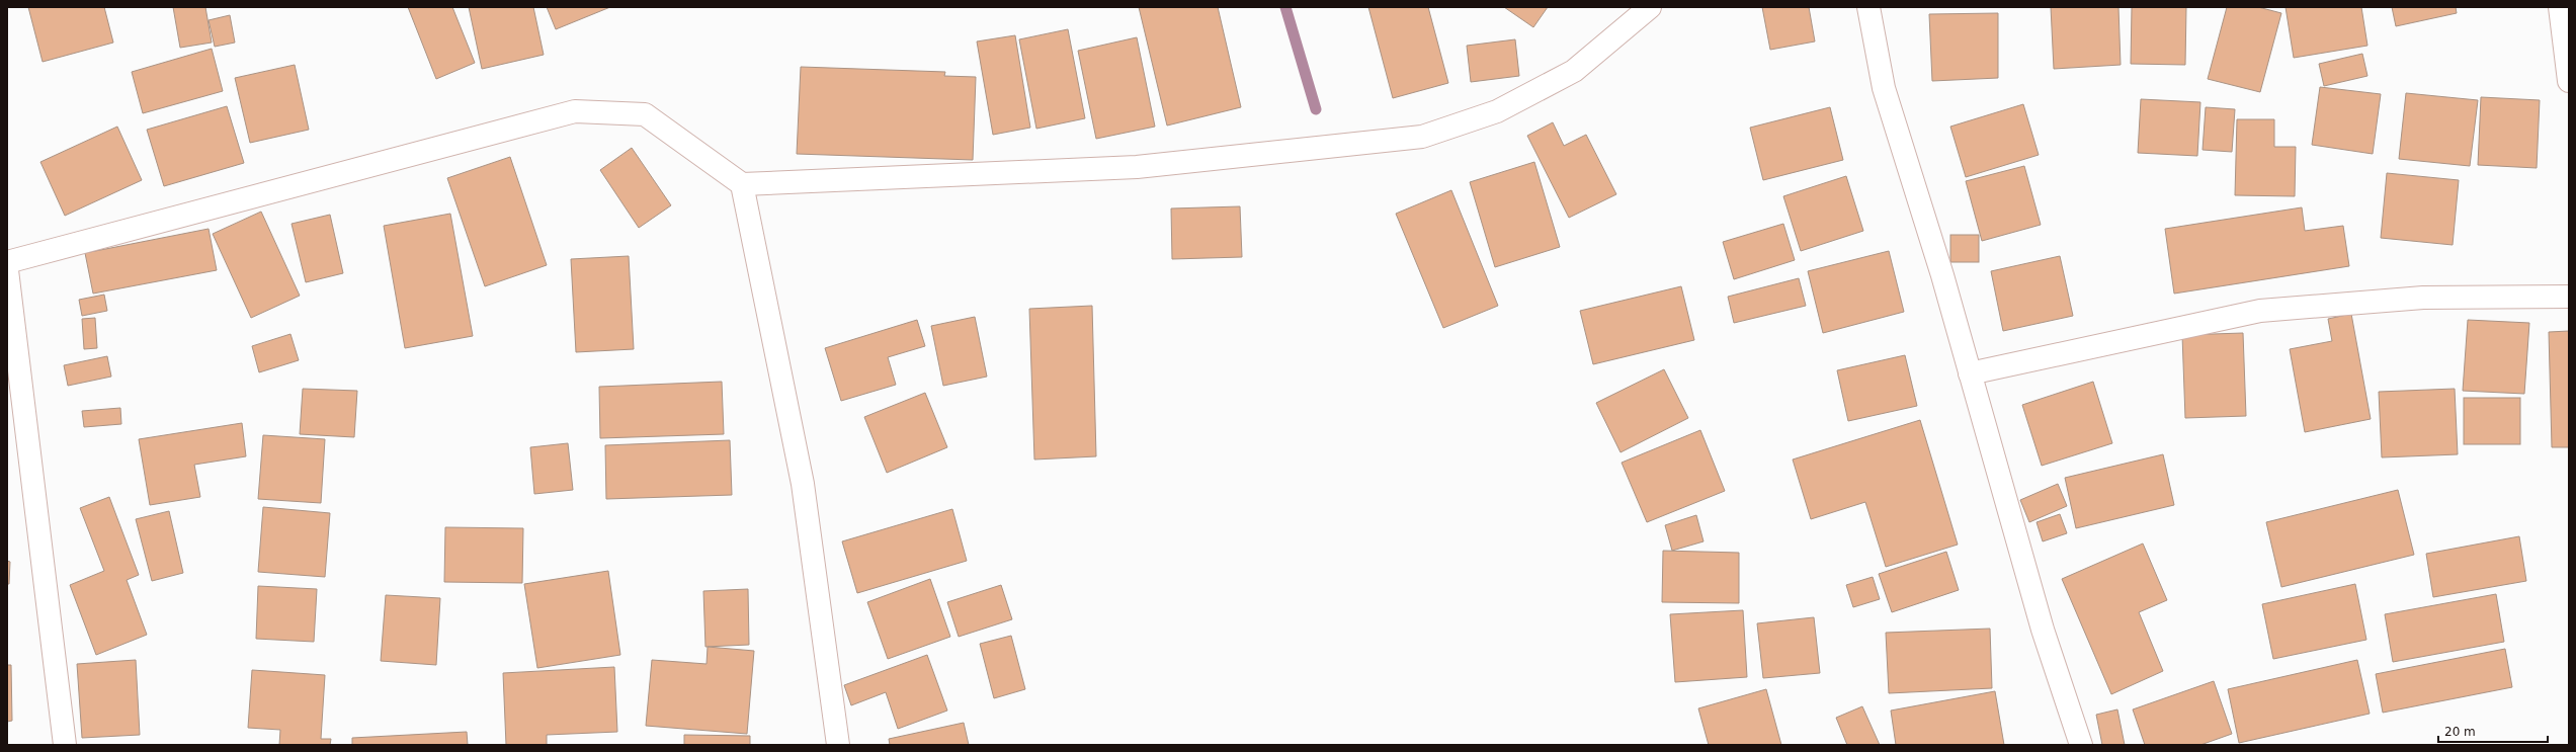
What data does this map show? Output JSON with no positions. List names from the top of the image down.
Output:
{
  "scale_bar": "20 m"
}
